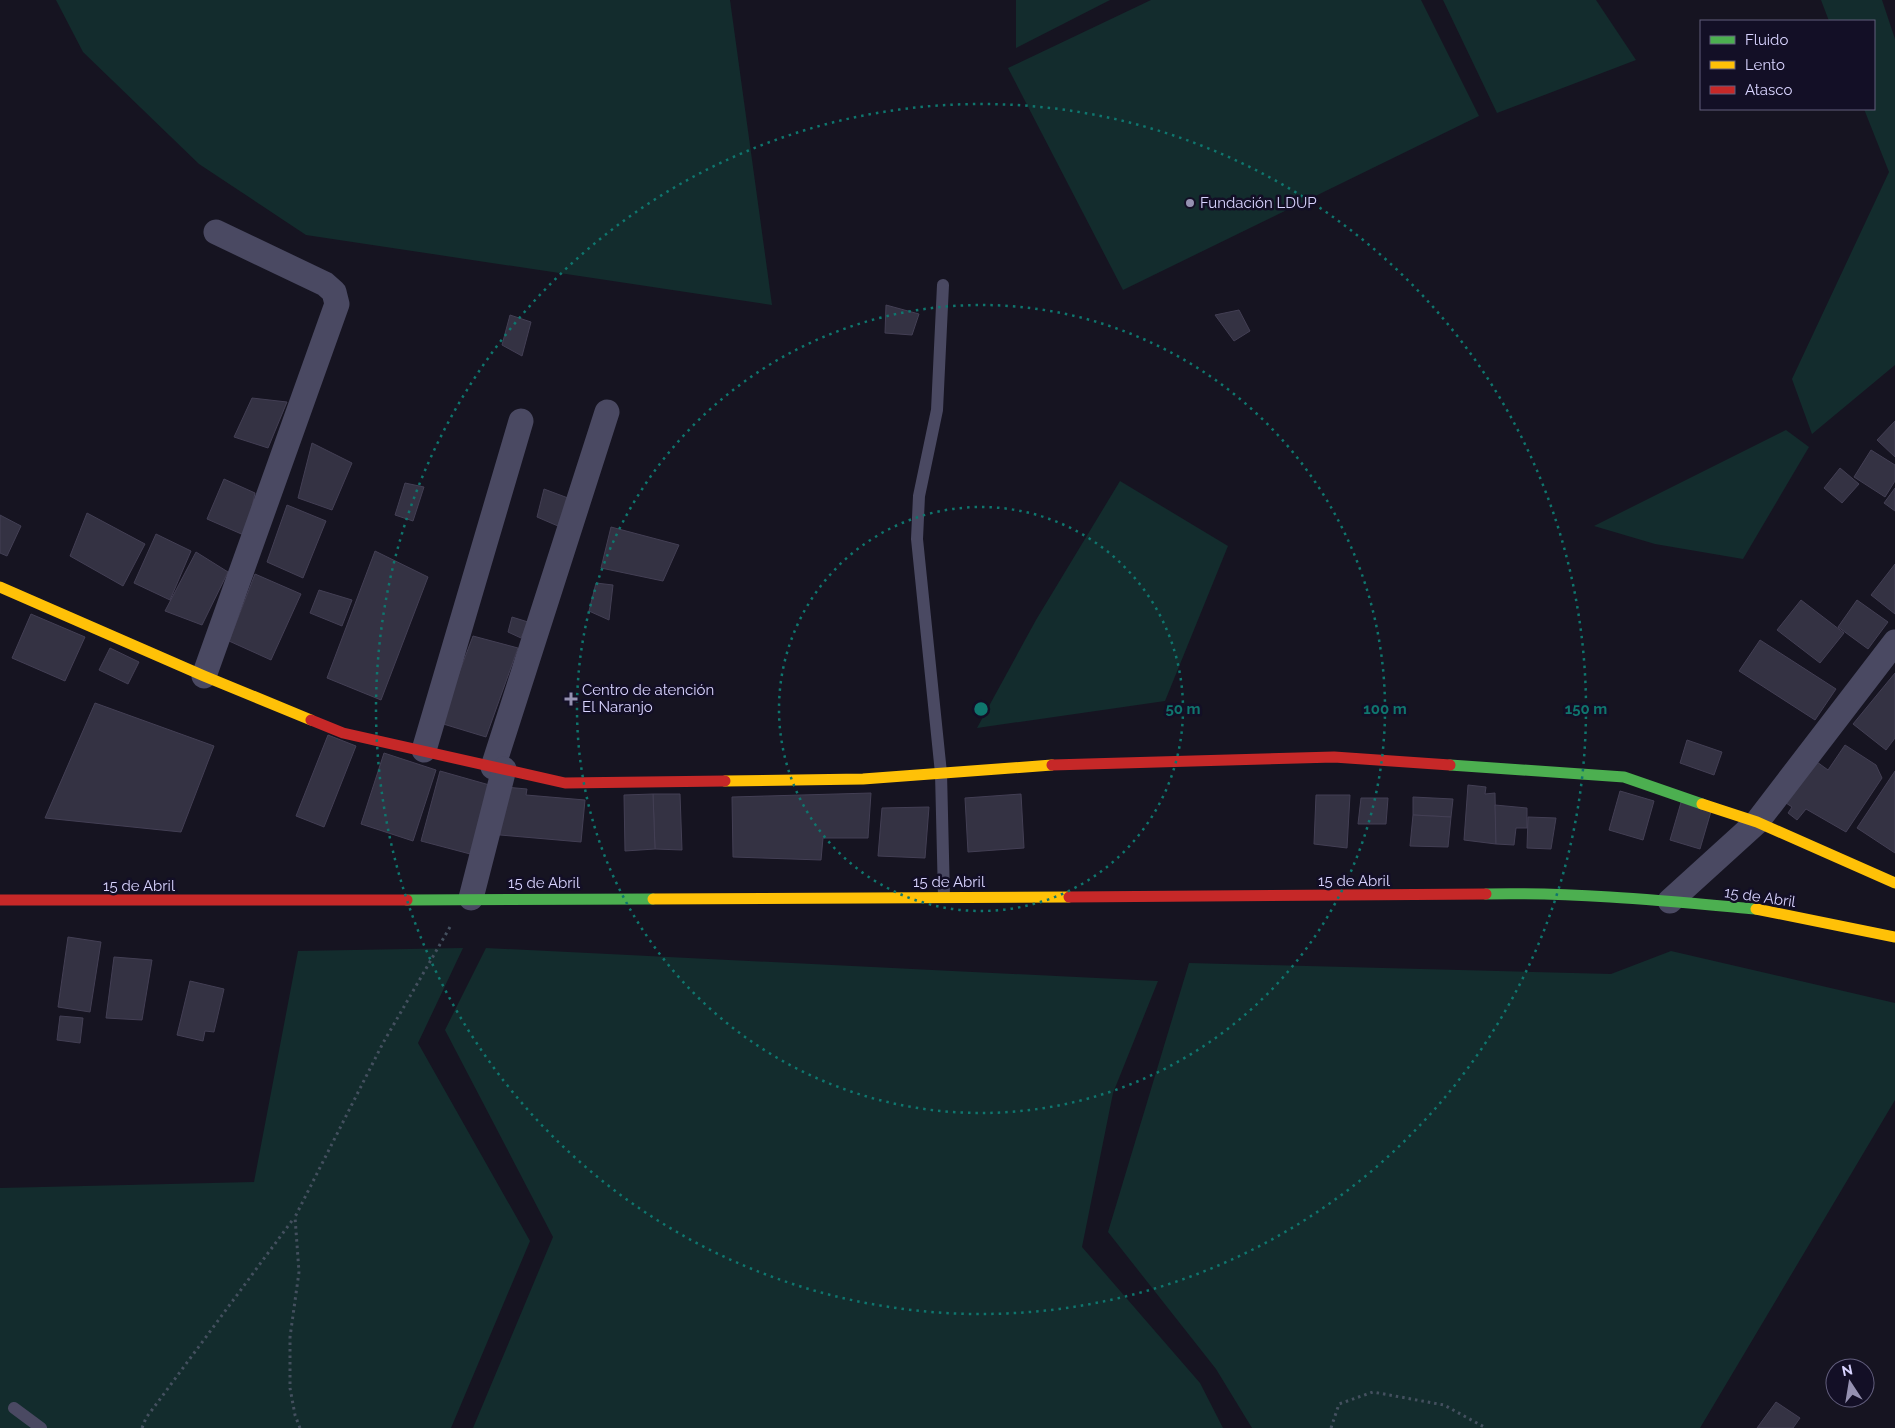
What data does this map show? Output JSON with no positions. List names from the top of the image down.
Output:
{
  "streets": {
    "street": ["15 de Abril"]
  },
  "places": {
    "other": ["Fundación LDUP"],
    "health": ["Centro de atención El Naranjo"]
  },
  "legend": ["Fluido", "Lento", "Atasco"],
  "north": "top",
  "rings": ["50 m", "100 m", "150 m"]
}
